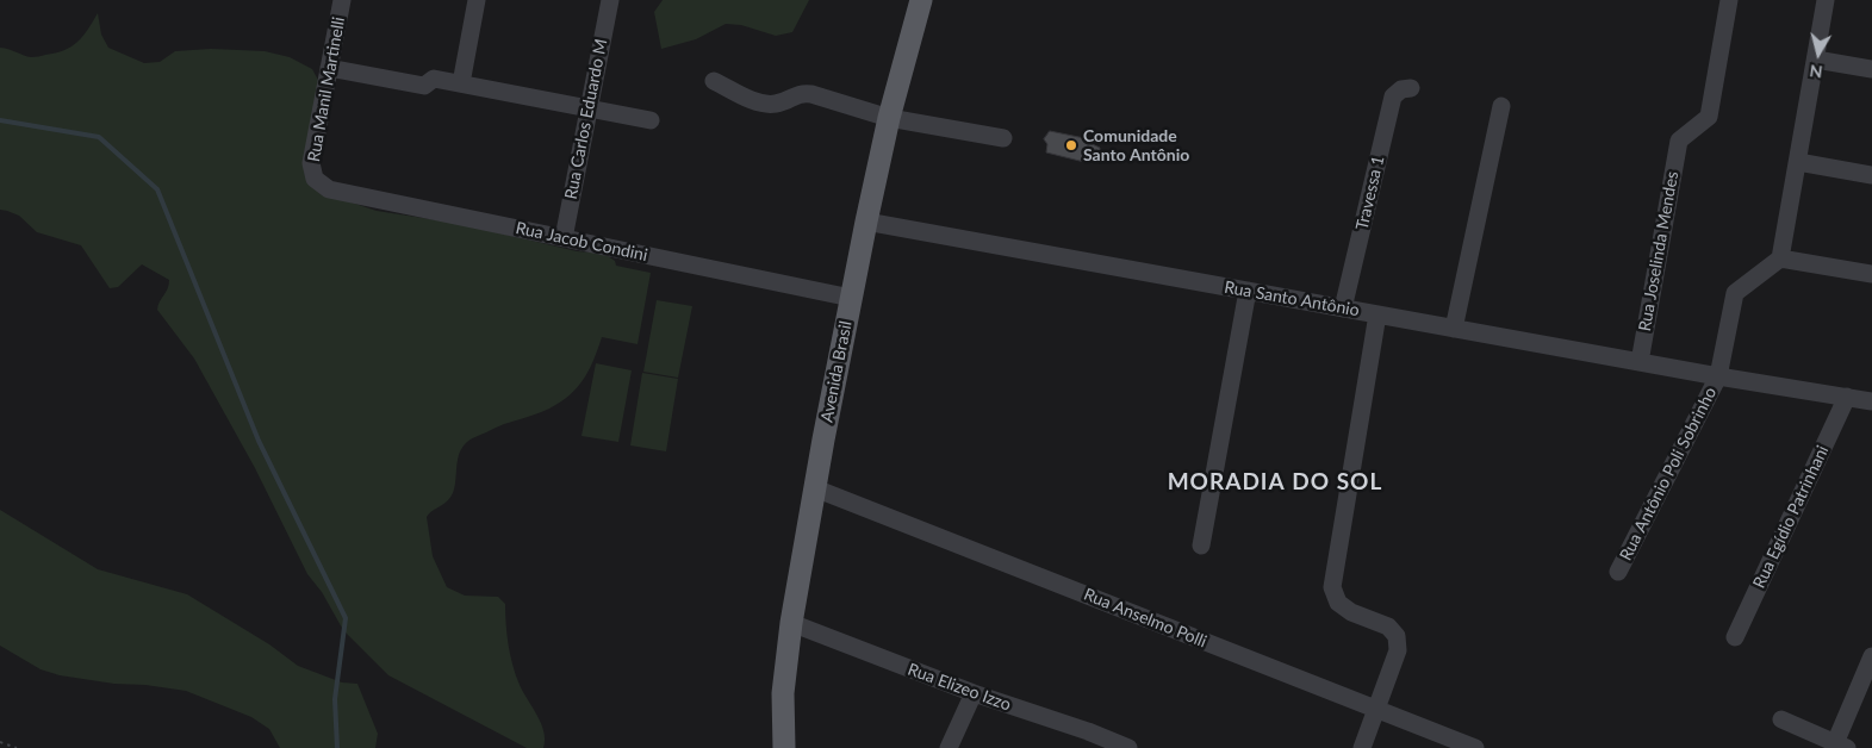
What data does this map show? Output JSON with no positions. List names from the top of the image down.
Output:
{
  "streets": {
    "main road": ["Avenida Brasil"],
    "street": [
      "Rua Manil Martinelli",
      "Rua Carlos Eduardo M",
      "Travessa 1",
      "Rua Jacob Condini",
      "Rua Joselinda Mendes",
      "Rua Santo Antônio",
      "Rua Antônio Poli Sobrinho",
      "Rua Egídio Patrinhani",
      "Rua Anselmo Polli",
      "Rua Elizeo Izzo"
    ]
  },
  "crossings": [
    ["Rua Manil Martinelli", "Rua Jacob Condini"],
    ["Rua Carlos Eduardo M", "Rua Jacob Condini"],
    ["Travessa 1", "Rua Santo Antônio"],
    ["Rua Jacob Condini", "Avenida Brasil"],
    ["Rua Joselinda Mendes", "Rua Santo Antônio"],
    ["Rua Santo Antônio", "Avenida Brasil"],
    ["Rua Santo Antônio", "Rua Antônio Poli Sobrinho"],
    ["Rua Santo Antônio", "Rua Egídio Patrinhani"],
    ["Avenida Brasil", "Rua Anselmo Polli"],
    ["Avenida Brasil", "Rua Elizeo Izzo"]
  ],
  "districts": ["MORADIA DO SOL"],
  "places": ["Comunidade Santo Antônio"],
  "north": "bottom"
}
